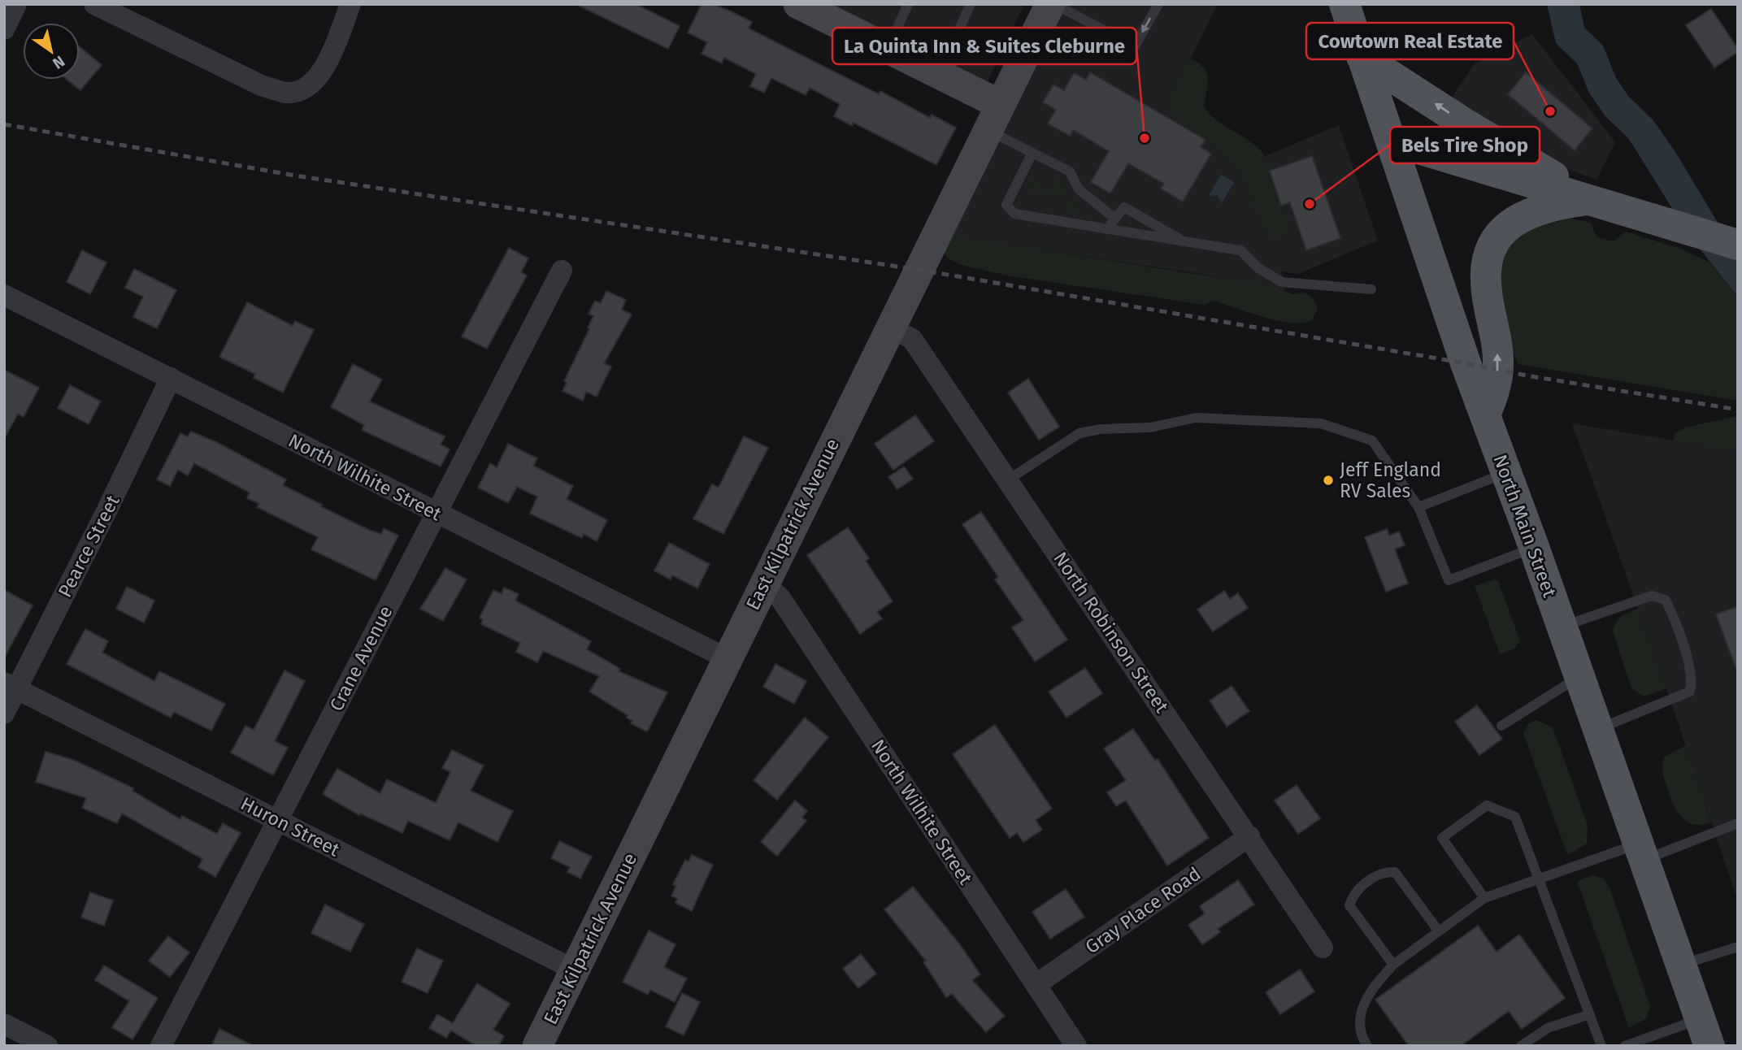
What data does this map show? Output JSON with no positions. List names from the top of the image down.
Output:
{
  "streets": {
    "main road": ["North Main Street"],
    "street": [
      "North Wilhite Street",
      "East Kilpatrick Avenue",
      "Pearce Street",
      "North Robinson Street",
      "Crane Avenue",
      "Huron Street",
      "Gray Place Road"
    ]
  },
  "crossings": [
    ["North Wilhite Street", "East Kilpatrick Avenue"],
    ["North Wilhite Street", "Pearce Street"],
    ["North Wilhite Street", "Crane Avenue"],
    ["North Wilhite Street", "Gray Place Road"],
    ["East Kilpatrick Avenue", "North Robinson Street"],
    ["East Kilpatrick Avenue", "Huron Street"],
    ["Pearce Street", "Huron Street"],
    ["North Robinson Street", "Gray Place Road"],
    ["Crane Avenue", "Huron Street"]
  ],
  "places": [
    "Cowtown Real Estate",
    "La Quinta Inn & Suites Cleburne",
    "Bels Tire Shop",
    "Jeff England RV Sales"
  ],
  "north": "bottom right"
}
